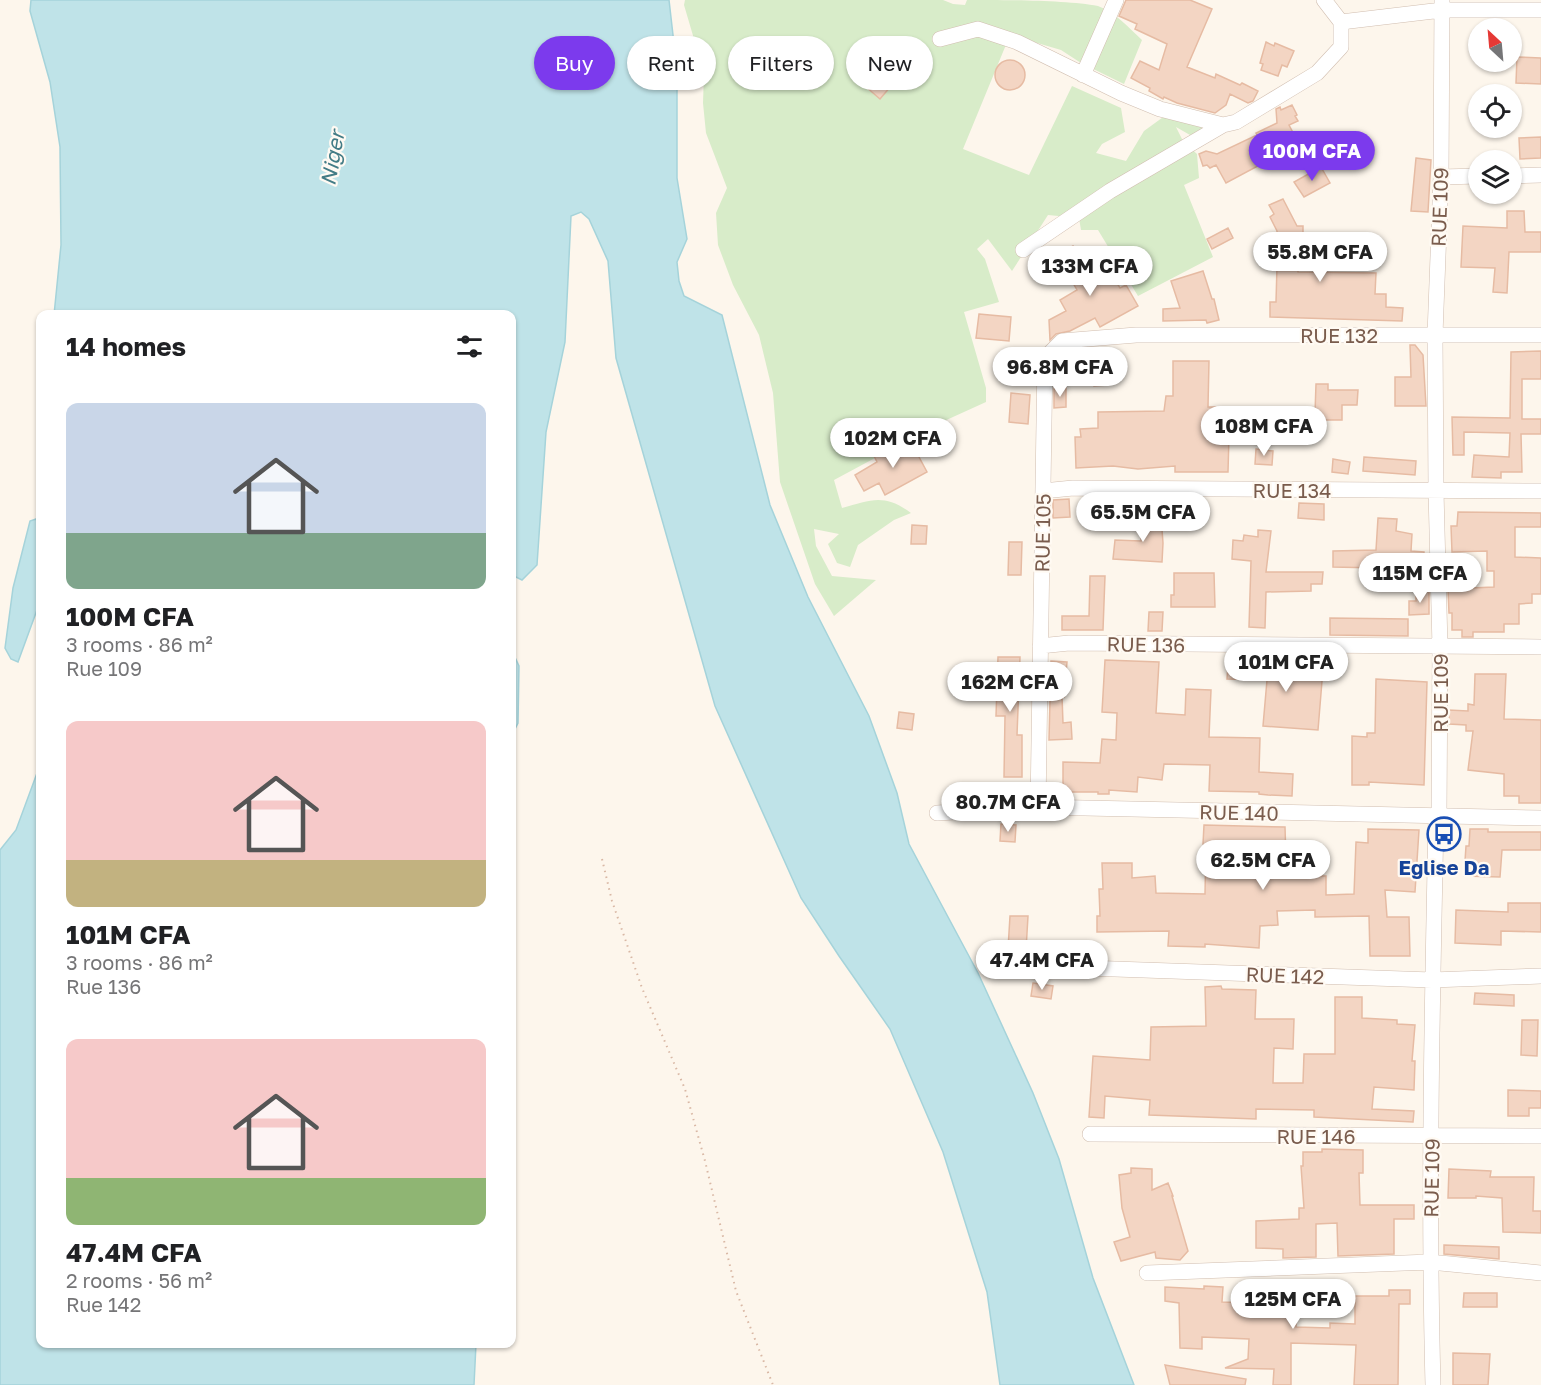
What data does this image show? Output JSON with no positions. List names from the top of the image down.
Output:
{
  "streets": {
    "street": [
      "RUE 109",
      "RUE 132",
      "RUE 134",
      "RUE 105",
      "RUE 136",
      "RUE 140",
      "RUE 142",
      "RUE 146"
    ]
  },
  "crossings": [
    ["RUE 109", "RUE 132"],
    ["RUE 109", "RUE 134"],
    ["RUE 109", "RUE 136"],
    ["RUE 109", "RUE 140"],
    ["RUE 109", "RUE 142"],
    ["RUE 109", "RUE 146"],
    ["RUE 132", "RUE 105"],
    ["RUE 134", "RUE 105"],
    ["RUE 105", "RUE 136"],
    ["RUE 105", "RUE 140"]
  ],
  "water": ["Niger"],
  "places": {
    "bus stop": ["Eglise Da"]
  },
  "north": "top left",
  "page": {
    "chip": [
      "Buy",
      "Rent",
      "Filters",
      "New"
    ],
    "price": [
      "100M CFA",
      "55.8M CFA",
      "133M CFA",
      "96.8M CFA",
      "108M CFA",
      "102M CFA",
      "65.5M CFA",
      "115M CFA",
      "101M CFA",
      "162M CFA",
      "80.7M CFA",
      "62.5M CFA",
      "47.4M CFA",
      "125M CFA"
    ],
    "heading": "14 homes",
    "list": [
      {
        "name": "100M CFA",
        "note": "3 rooms · 86 m² · Rue 109"
      },
      {
        "name": "101M CFA",
        "note": "3 rooms · 86 m² · Rue 136"
      },
      {
        "name": "47.4M CFA",
        "note": "2 rooms · 56 m² · Rue 142"
      }
    ]
  }
}
